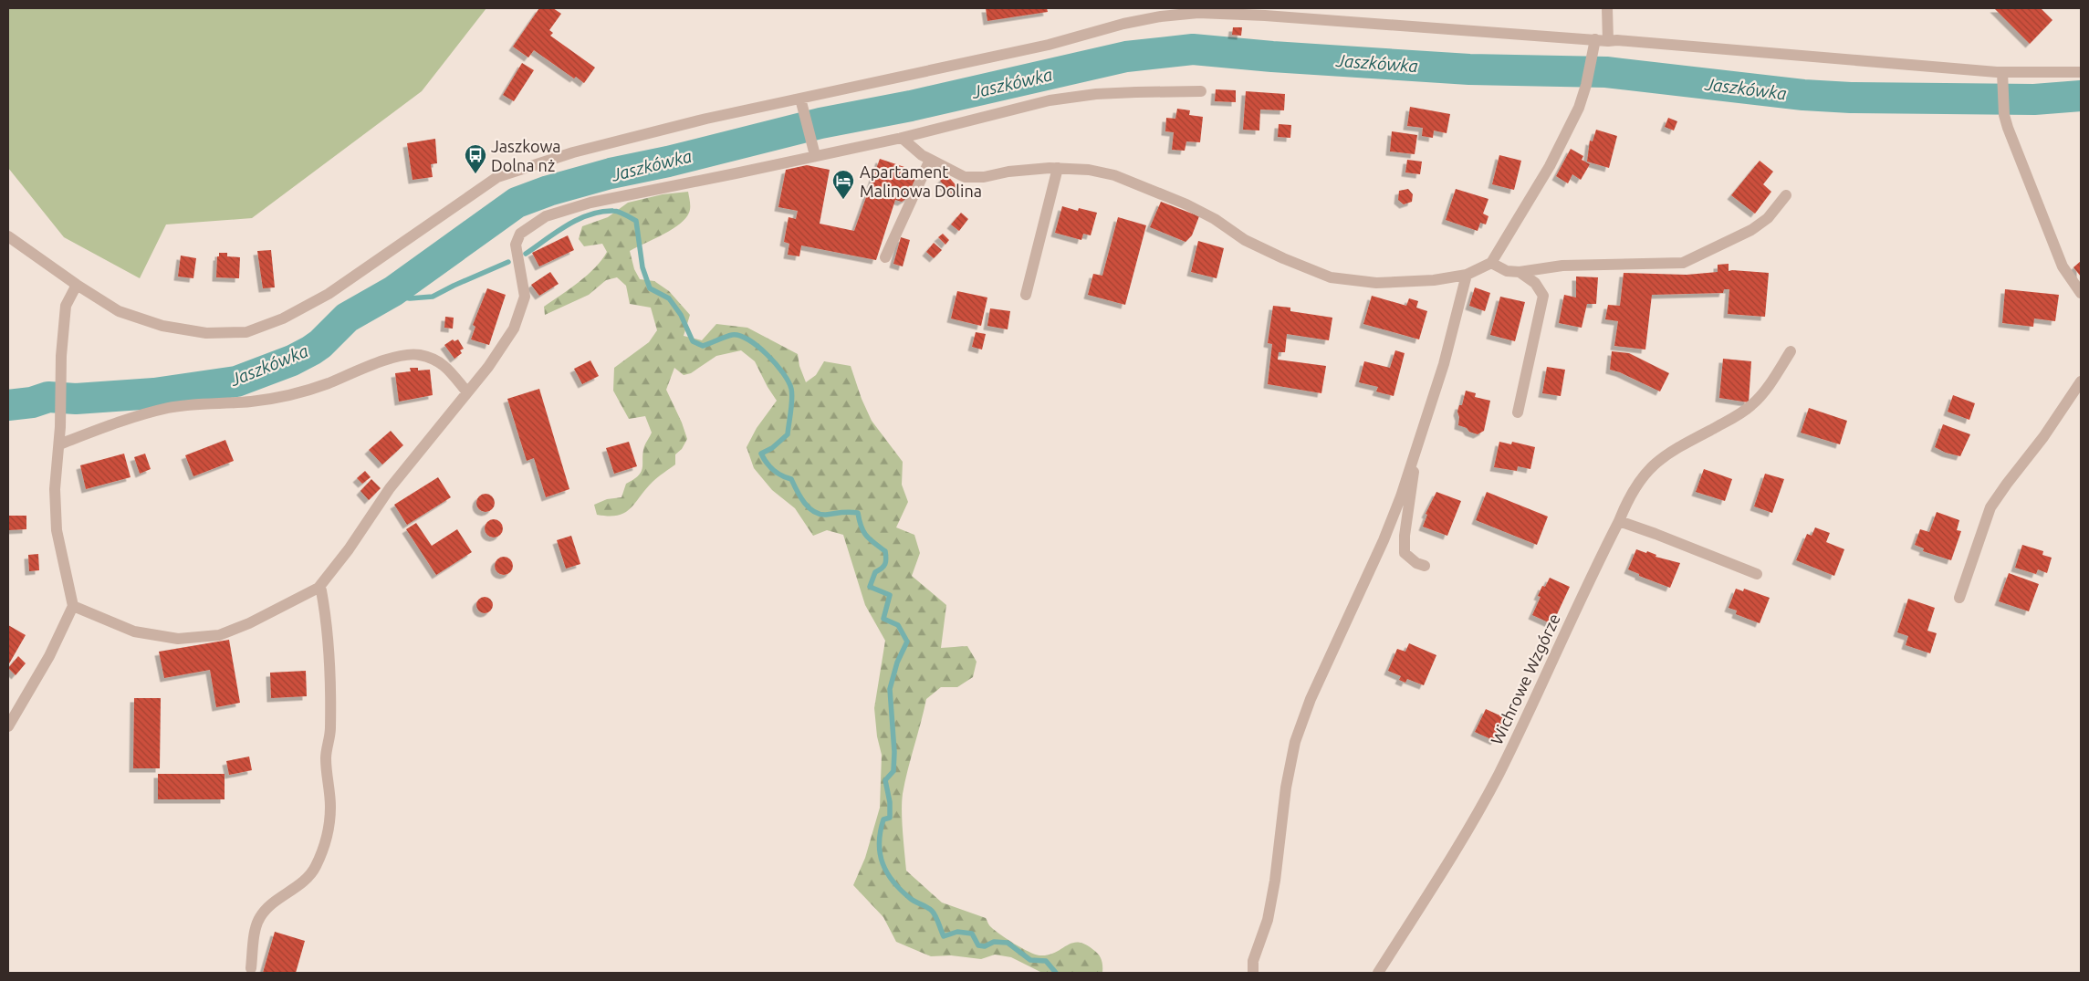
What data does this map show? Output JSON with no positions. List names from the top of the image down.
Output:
{
  "streets": {
    "street": ["Wichrowe Wzgórze"]
  },
  "water": ["Jaszkówka"],
  "places": {
    "bus stop": ["Jaszkowa Dolna nż"],
    "hotel": ["Apartament Malinowa Dolina"]
  }
}
